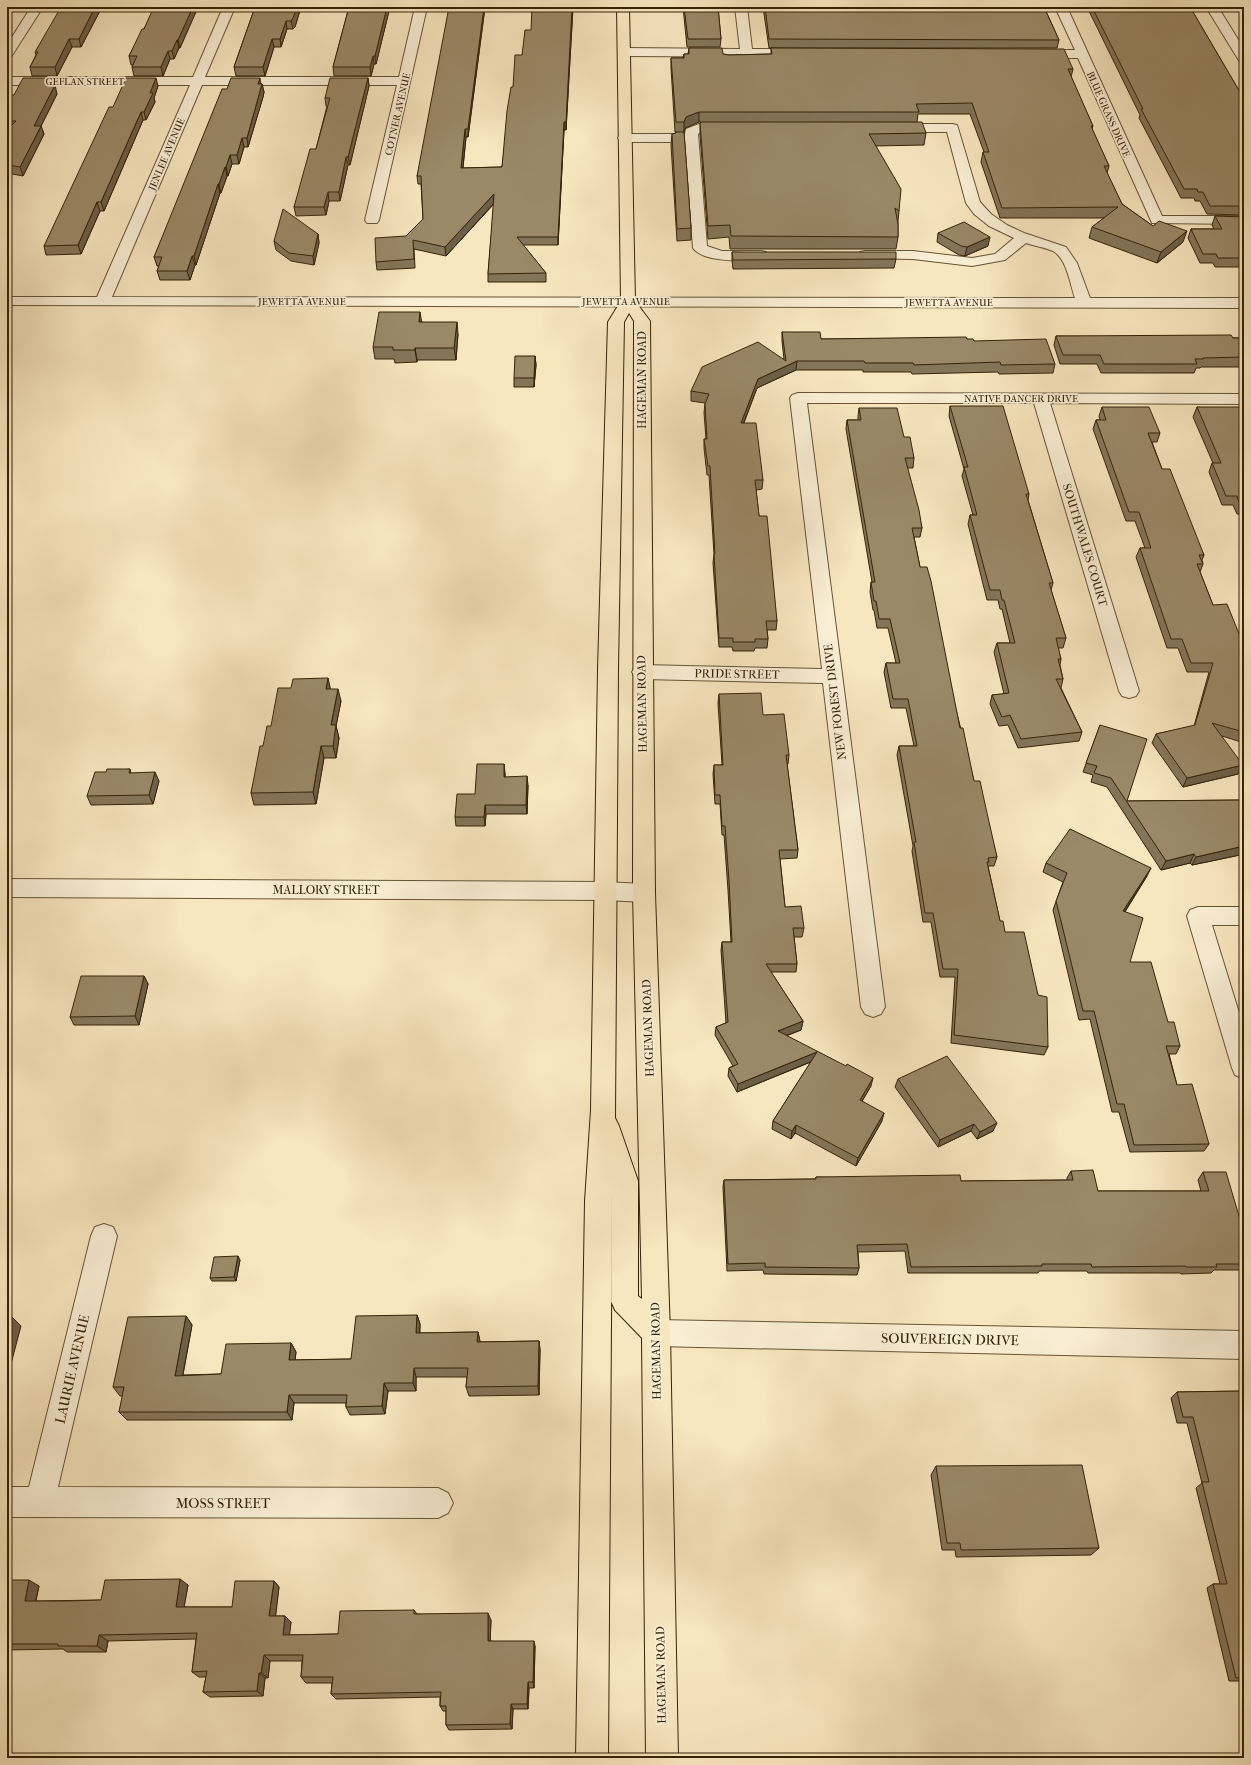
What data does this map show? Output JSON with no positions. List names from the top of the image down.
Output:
{
  "streets": {
    "main road": ["HAGEMAN ROAD"],
    "street": [
      "GEFLAN STREET",
      "COTNER AVENUE",
      "BLUE GRASS DRIVE",
      "JENLEE AVENUE",
      "JEWETTA AVENUE",
      "NATIVE DANCER DRIVE",
      "SOUTHWALES COURT",
      "PRIDE STREET",
      "NEW FOREST DRIVE",
      "MALLORY STREET",
      "SOUVEREIGN DRIVE",
      "LAURIE AVENUE",
      "MOSS STREET"
    ]
  },
  "crossings": [
    ["GEFLAN STREET", "COTNER AVENUE"],
    ["GEFLAN STREET", "JENLEE AVENUE"],
    ["JENLEE AVENUE", "JEWETTA AVENUE"],
    ["JEWETTA AVENUE", "HAGEMAN ROAD"],
    ["HAGEMAN ROAD", "PRIDE STREET"],
    ["HAGEMAN ROAD", "MALLORY STREET"],
    ["HAGEMAN ROAD", "SOUVEREIGN DRIVE"],
    ["NATIVE DANCER DRIVE", "SOUTHWALES COURT"],
    ["NATIVE DANCER DRIVE", "NEW FOREST DRIVE"],
    ["PRIDE STREET", "NEW FOREST DRIVE"],
    ["LAURIE AVENUE", "MOSS STREET"]
  ]
}
